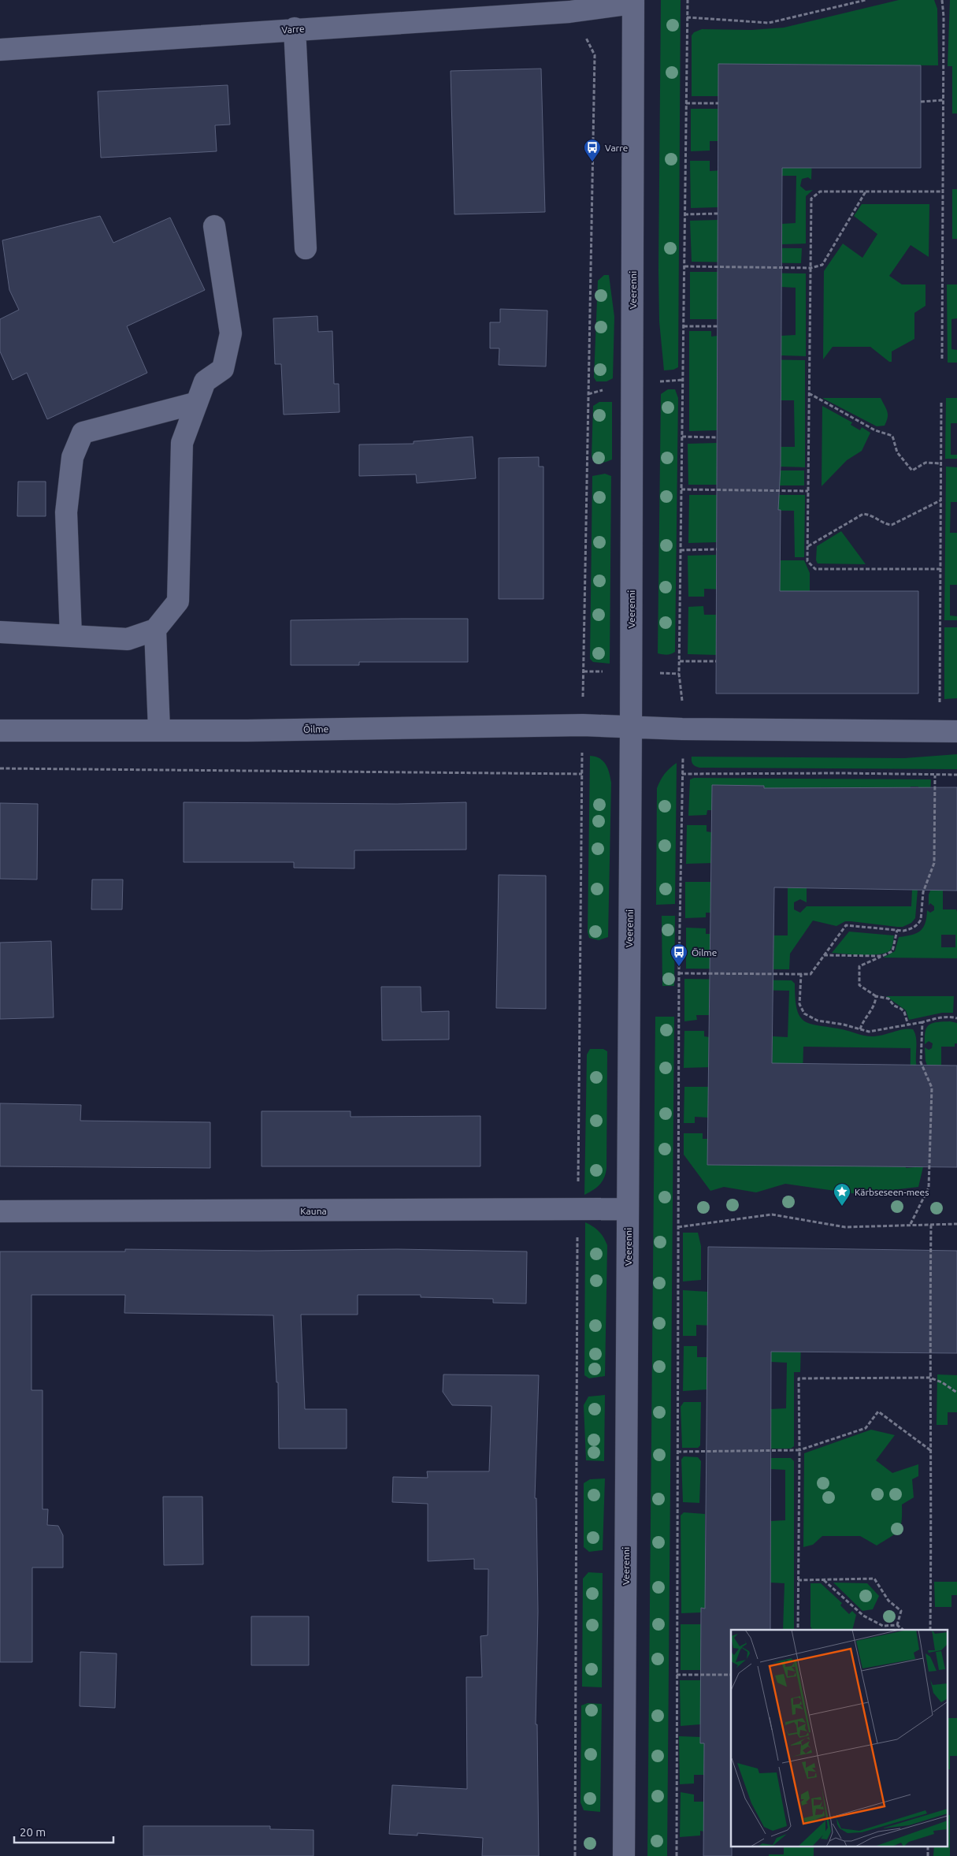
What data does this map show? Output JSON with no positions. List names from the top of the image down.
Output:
{
  "streets": {
    "street": [
      "Varre",
      "Veerenni",
      "Õilme",
      "Kauna"
    ]
  },
  "crossings": [
    ["Varre", "Veerenni"],
    ["Veerenni", "Õilme"],
    ["Veerenni", "Kauna"]
  ],
  "places": {
    "bus stop": ["Varre", "Õilme"],
    "place": ["Kärbseseen-mees"]
  },
  "scale_bar": "20 m"
}
